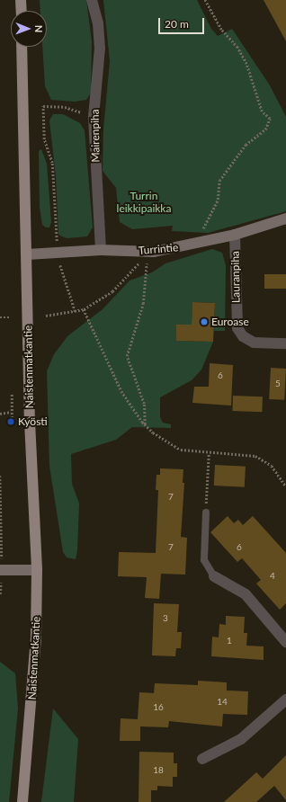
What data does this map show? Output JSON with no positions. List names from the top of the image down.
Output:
{
  "streets": {
    "main road": ["Naistenmatkantie"],
    "street": ["Mairenpiha", "Turrintie", "Lauranpiha"]
  },
  "crossings": [
    ["Mairenpiha", "Turrintie"],
    ["Turrintie", "Lauranpiha"],
    ["Turrintie", "Naistenmatkantie"]
  ],
  "parks": ["Turrin leikkipaikka"],
  "places": ["Euroase", "Kyösti"],
  "house_numbers": [
    "6",
    "5",
    "7",
    "7",
    "6",
    "4",
    "3",
    "1",
    "14",
    "16",
    "18"
  ],
  "scale_bar": "20 m",
  "north": "right"
}
